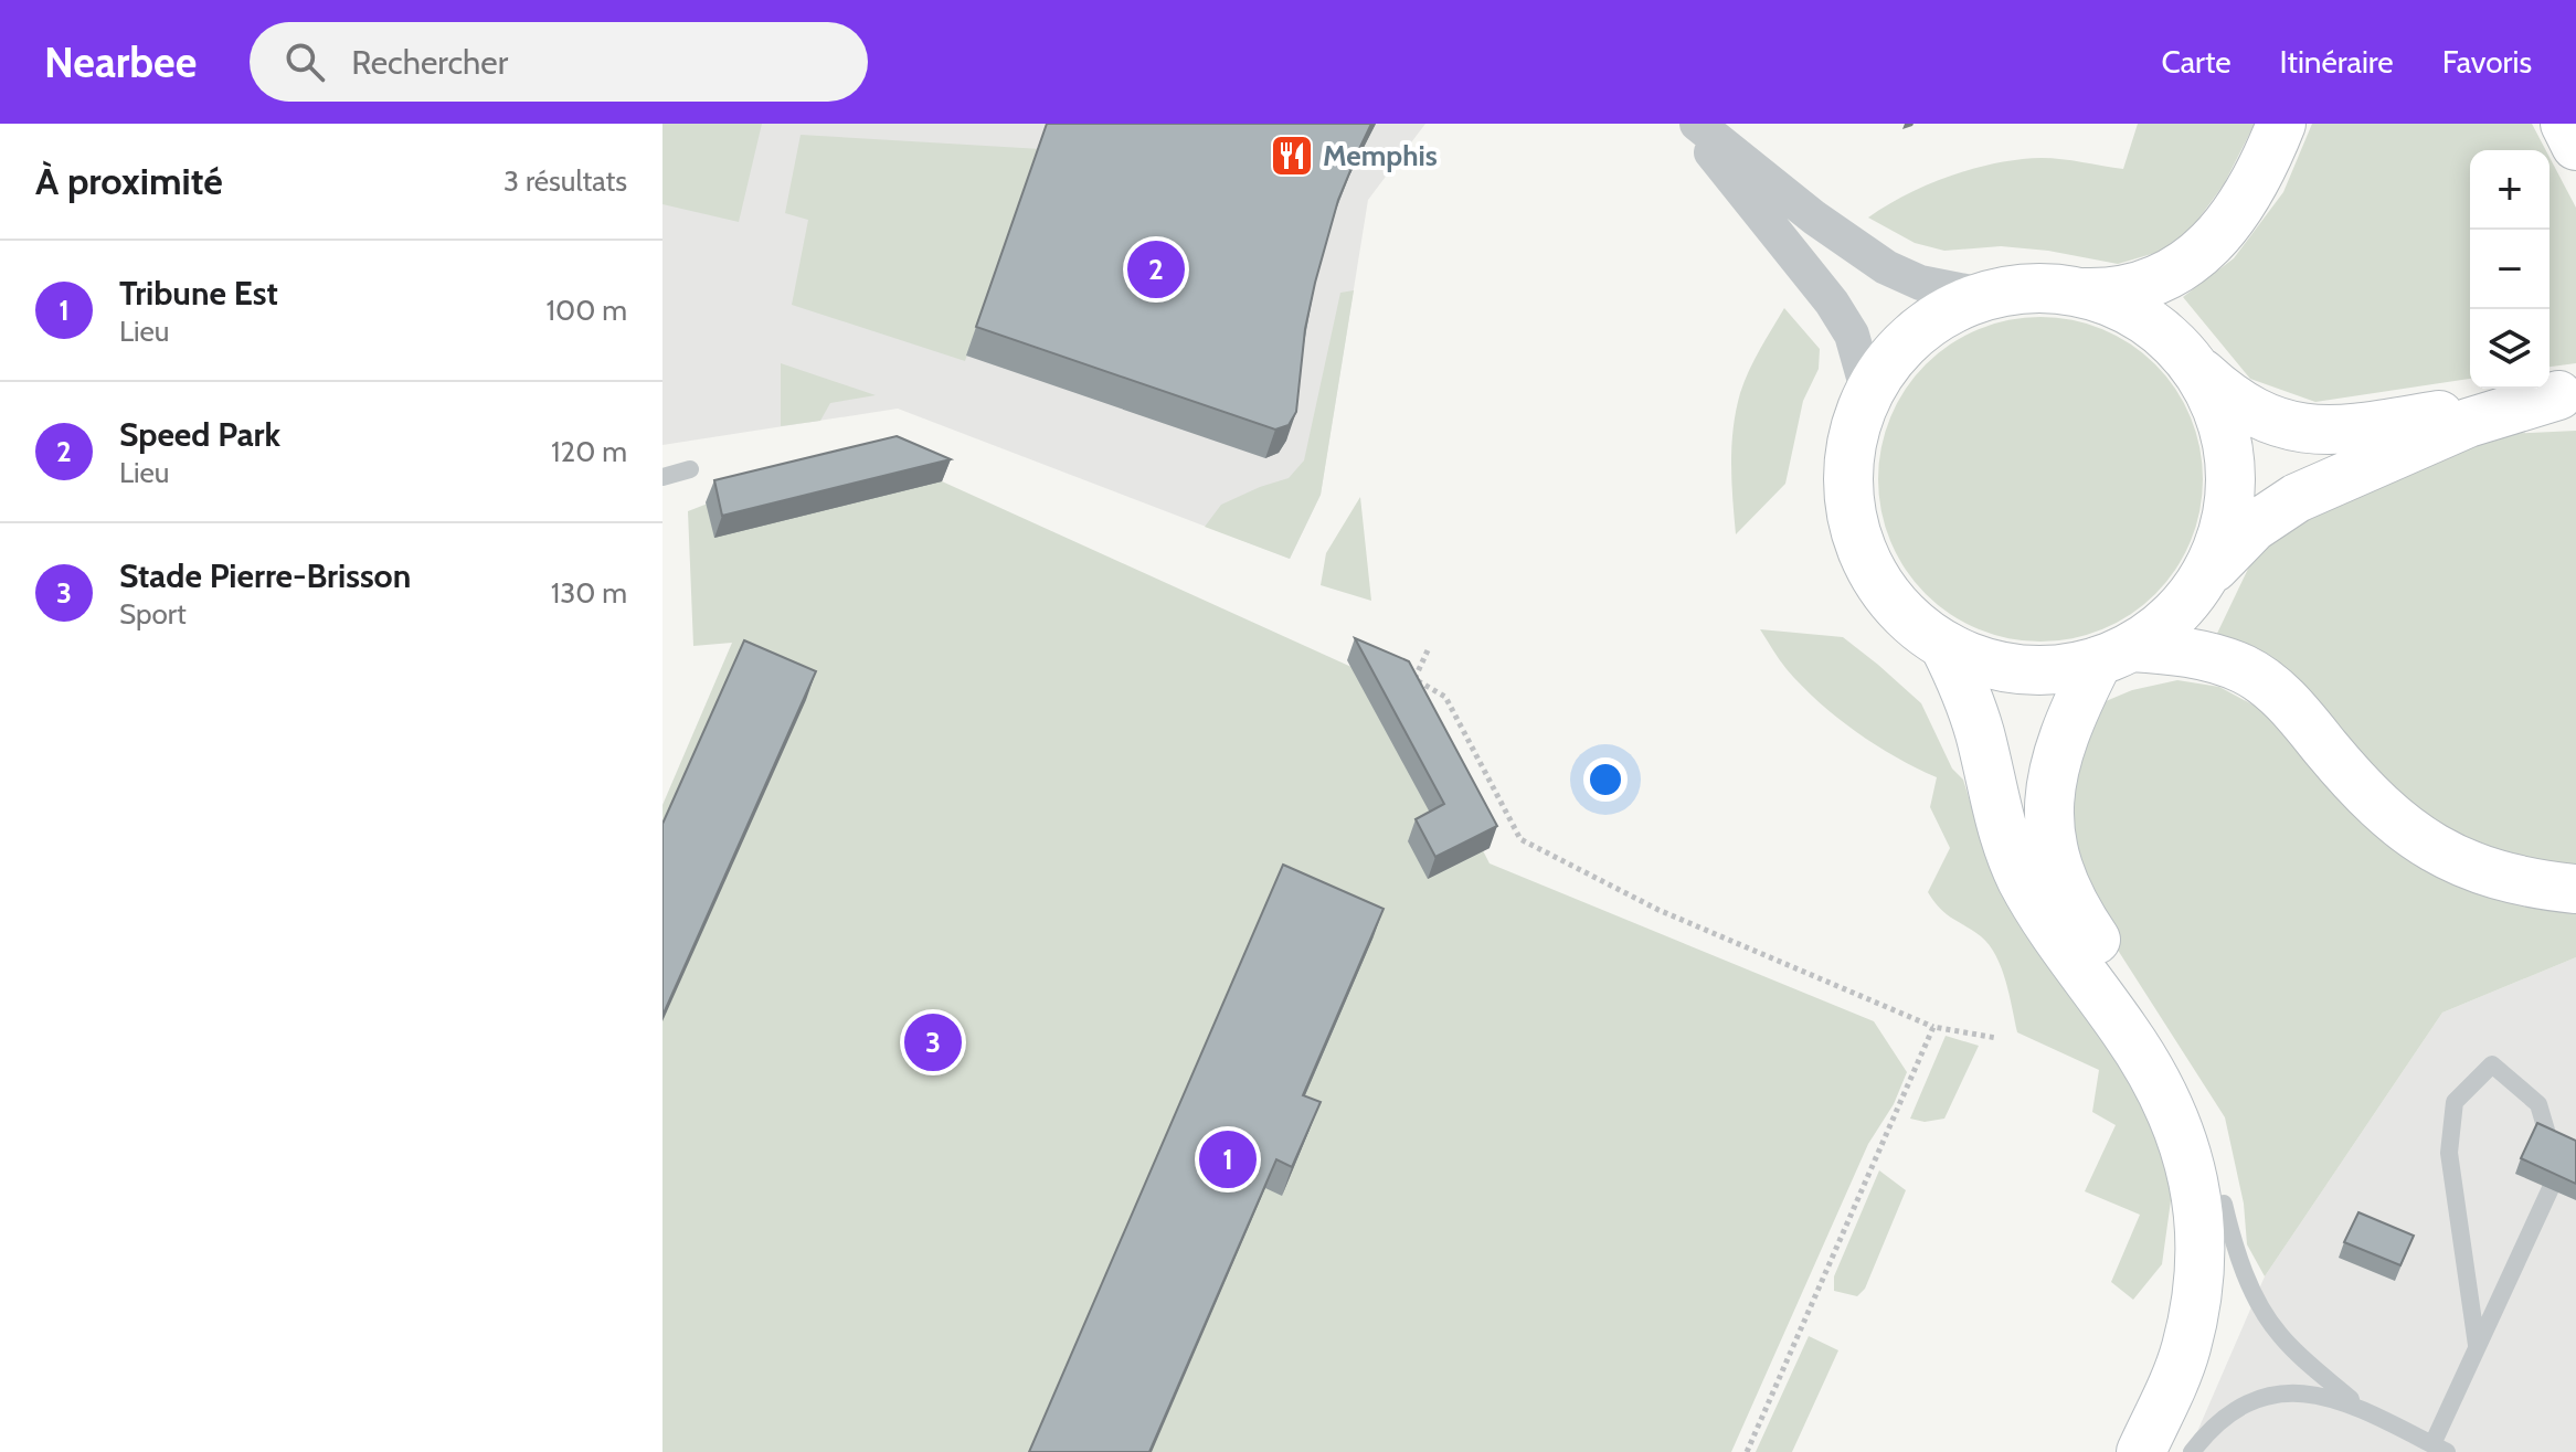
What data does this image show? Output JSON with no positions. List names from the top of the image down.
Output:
{
  "places": {
    "restaurant": ["Memphis"]
  },
  "page": {
    "header": "Nearbee",
    "search": "Rechercher",
    "nav": ["Carte", "Itinéraire", "Favoris"],
    "heading": ["À proximité", "3 résultats"],
    "map_buttons": ["+", "−"],
    "pins": ["2", "3", "1"],
    "list": [
      {
        "mark": "1",
        "name": "Tribune Est",
        "note": "Lieu",
        "value": "100 m"
      },
      {
        "mark": "2",
        "name": "Speed Park",
        "note": "Lieu",
        "value": "120 m"
      },
      {
        "mark": "3",
        "name": "Stade Pierre-Brisson",
        "note": "Sport",
        "value": "130 m"
      }
    ]
  }
}
